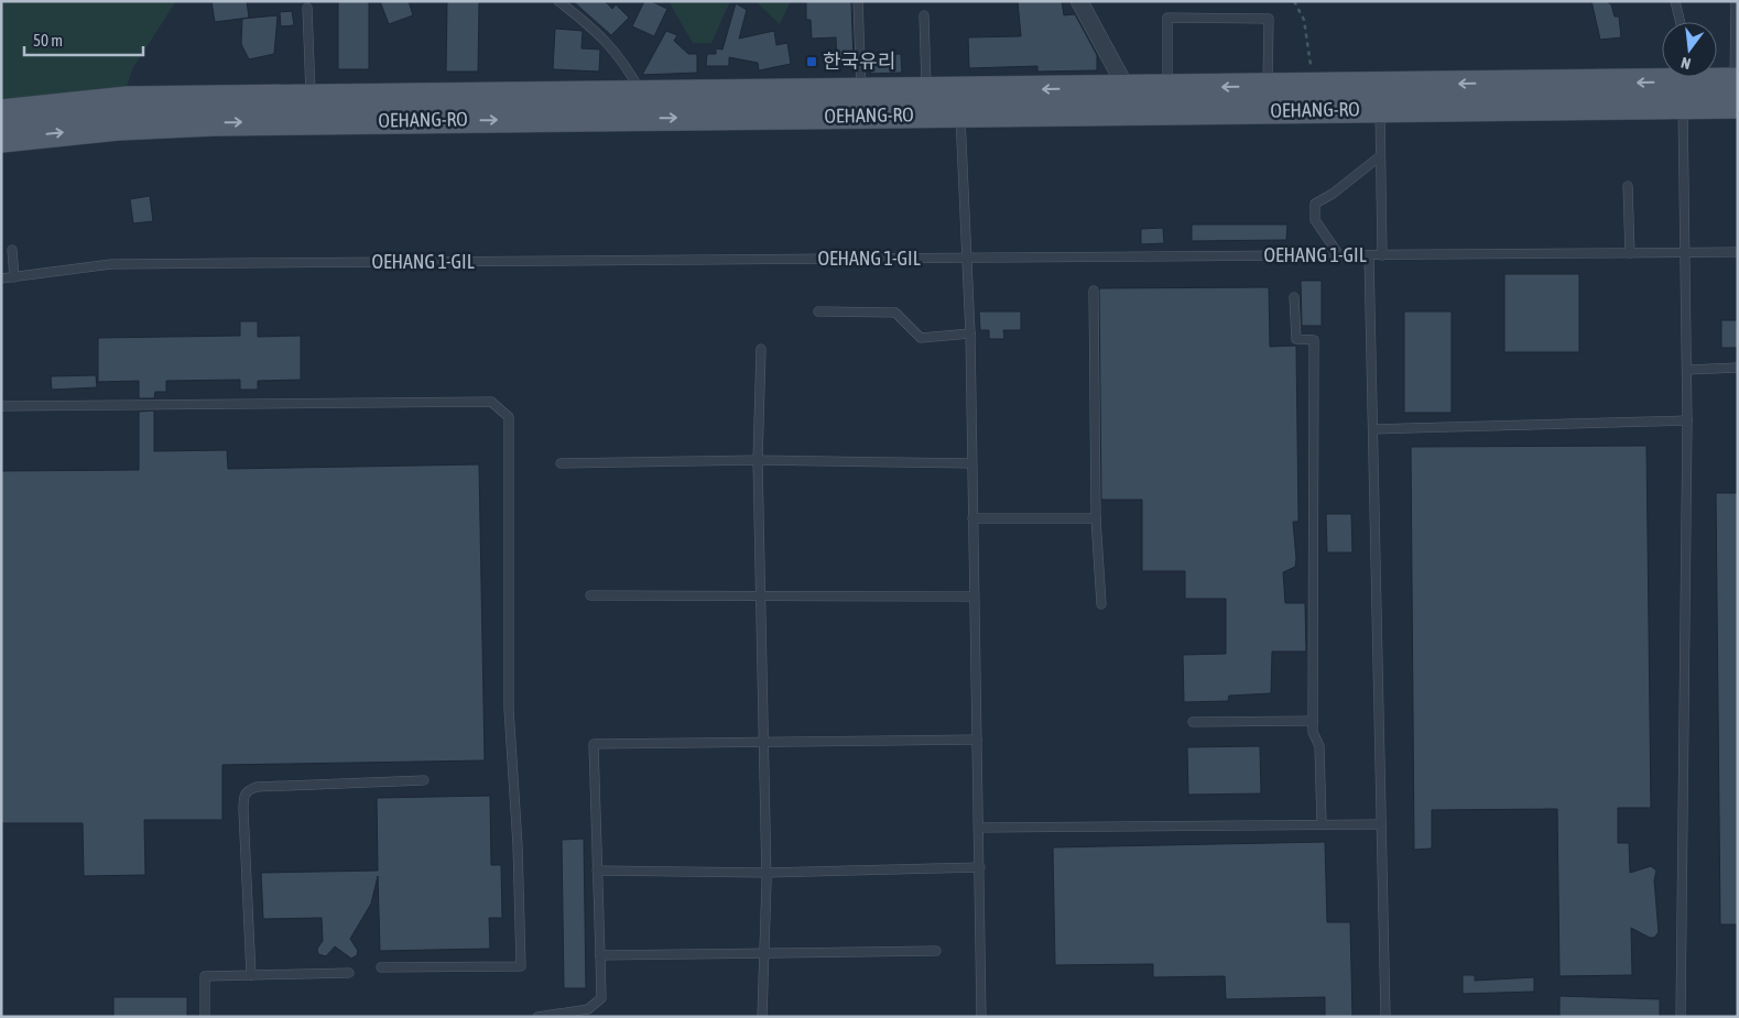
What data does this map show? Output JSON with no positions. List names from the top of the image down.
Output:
{
  "streets": {
    "main road": ["OEHANG-RO"],
    "lane": ["OEHANG 1-GIL"]
  },
  "places": {
    "transit": ["한국유리"]
  },
  "scale_bar": "50 m",
  "north": "bottom"
}
